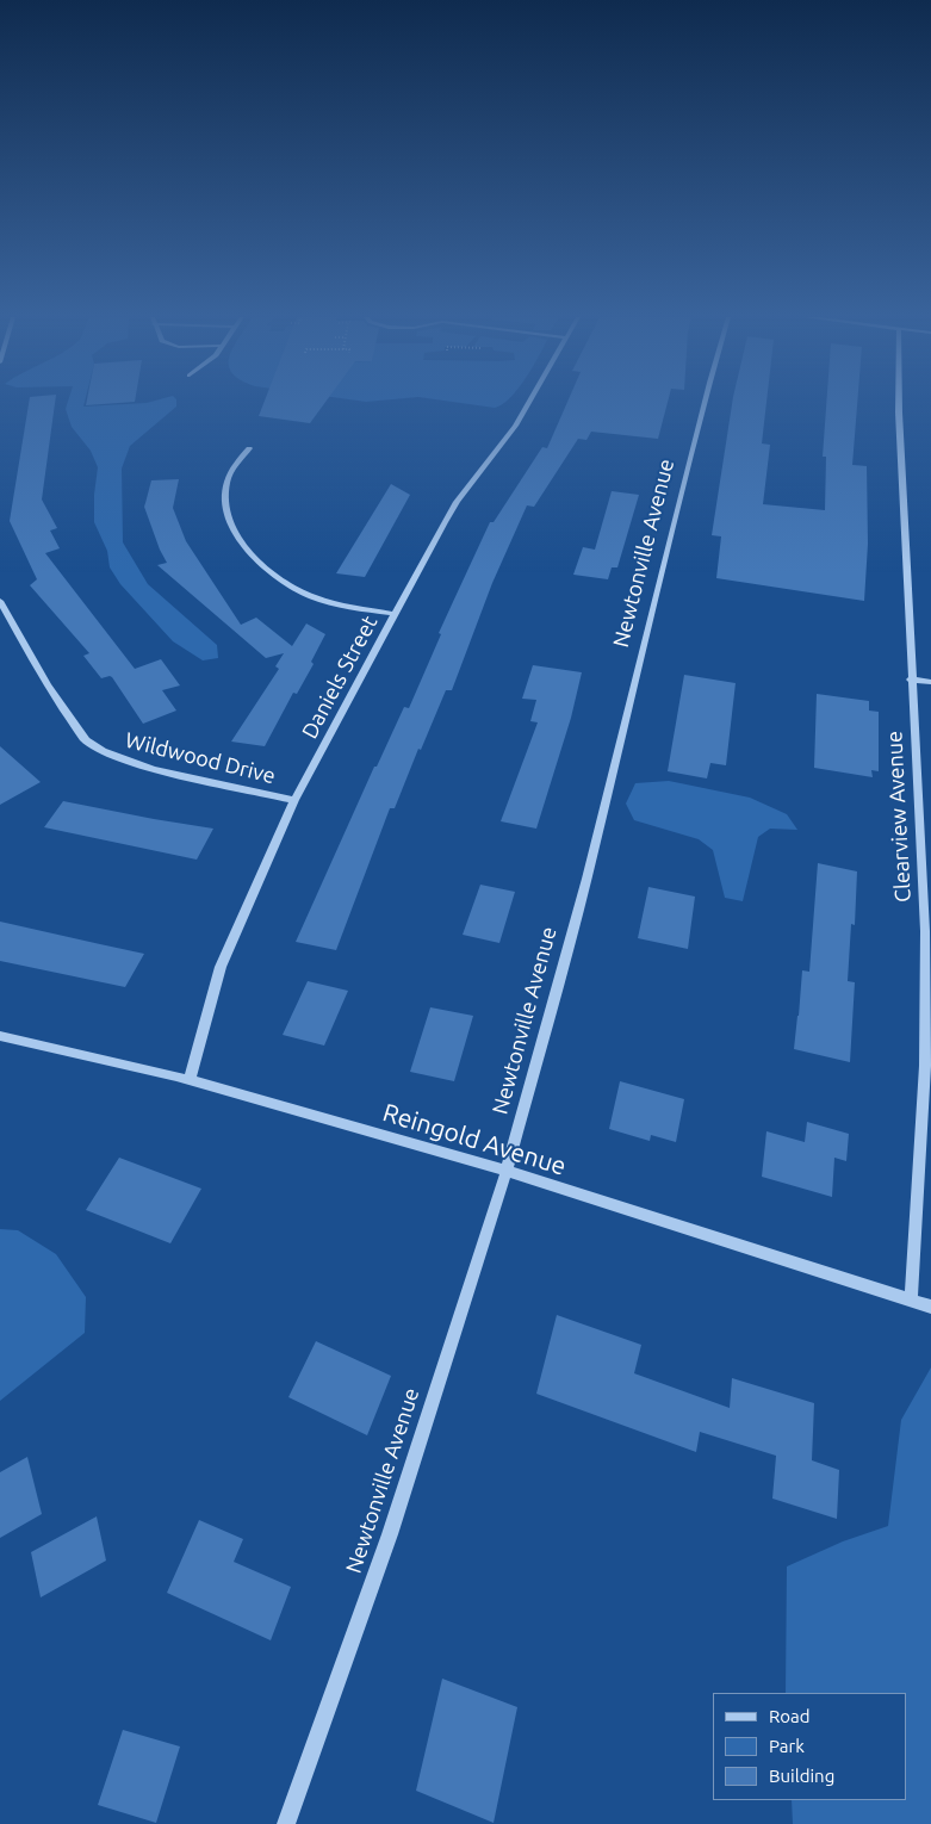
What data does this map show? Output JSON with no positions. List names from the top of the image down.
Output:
{
  "streets": {
    "street": [
      "Newtonville Avenue",
      "Daniels Street",
      "Wildwood Drive",
      "Clearview Avenue",
      "Reingold Avenue"
    ]
  },
  "crossings": [
    ["Newtonville Avenue", "Reingold Avenue"],
    ["Daniels Street", "Wildwood Drive"],
    ["Daniels Street", "Reingold Avenue"],
    ["Clearview Avenue", "Reingold Avenue"]
  ],
  "legend": ["Road", "Park", "Building"]
}
